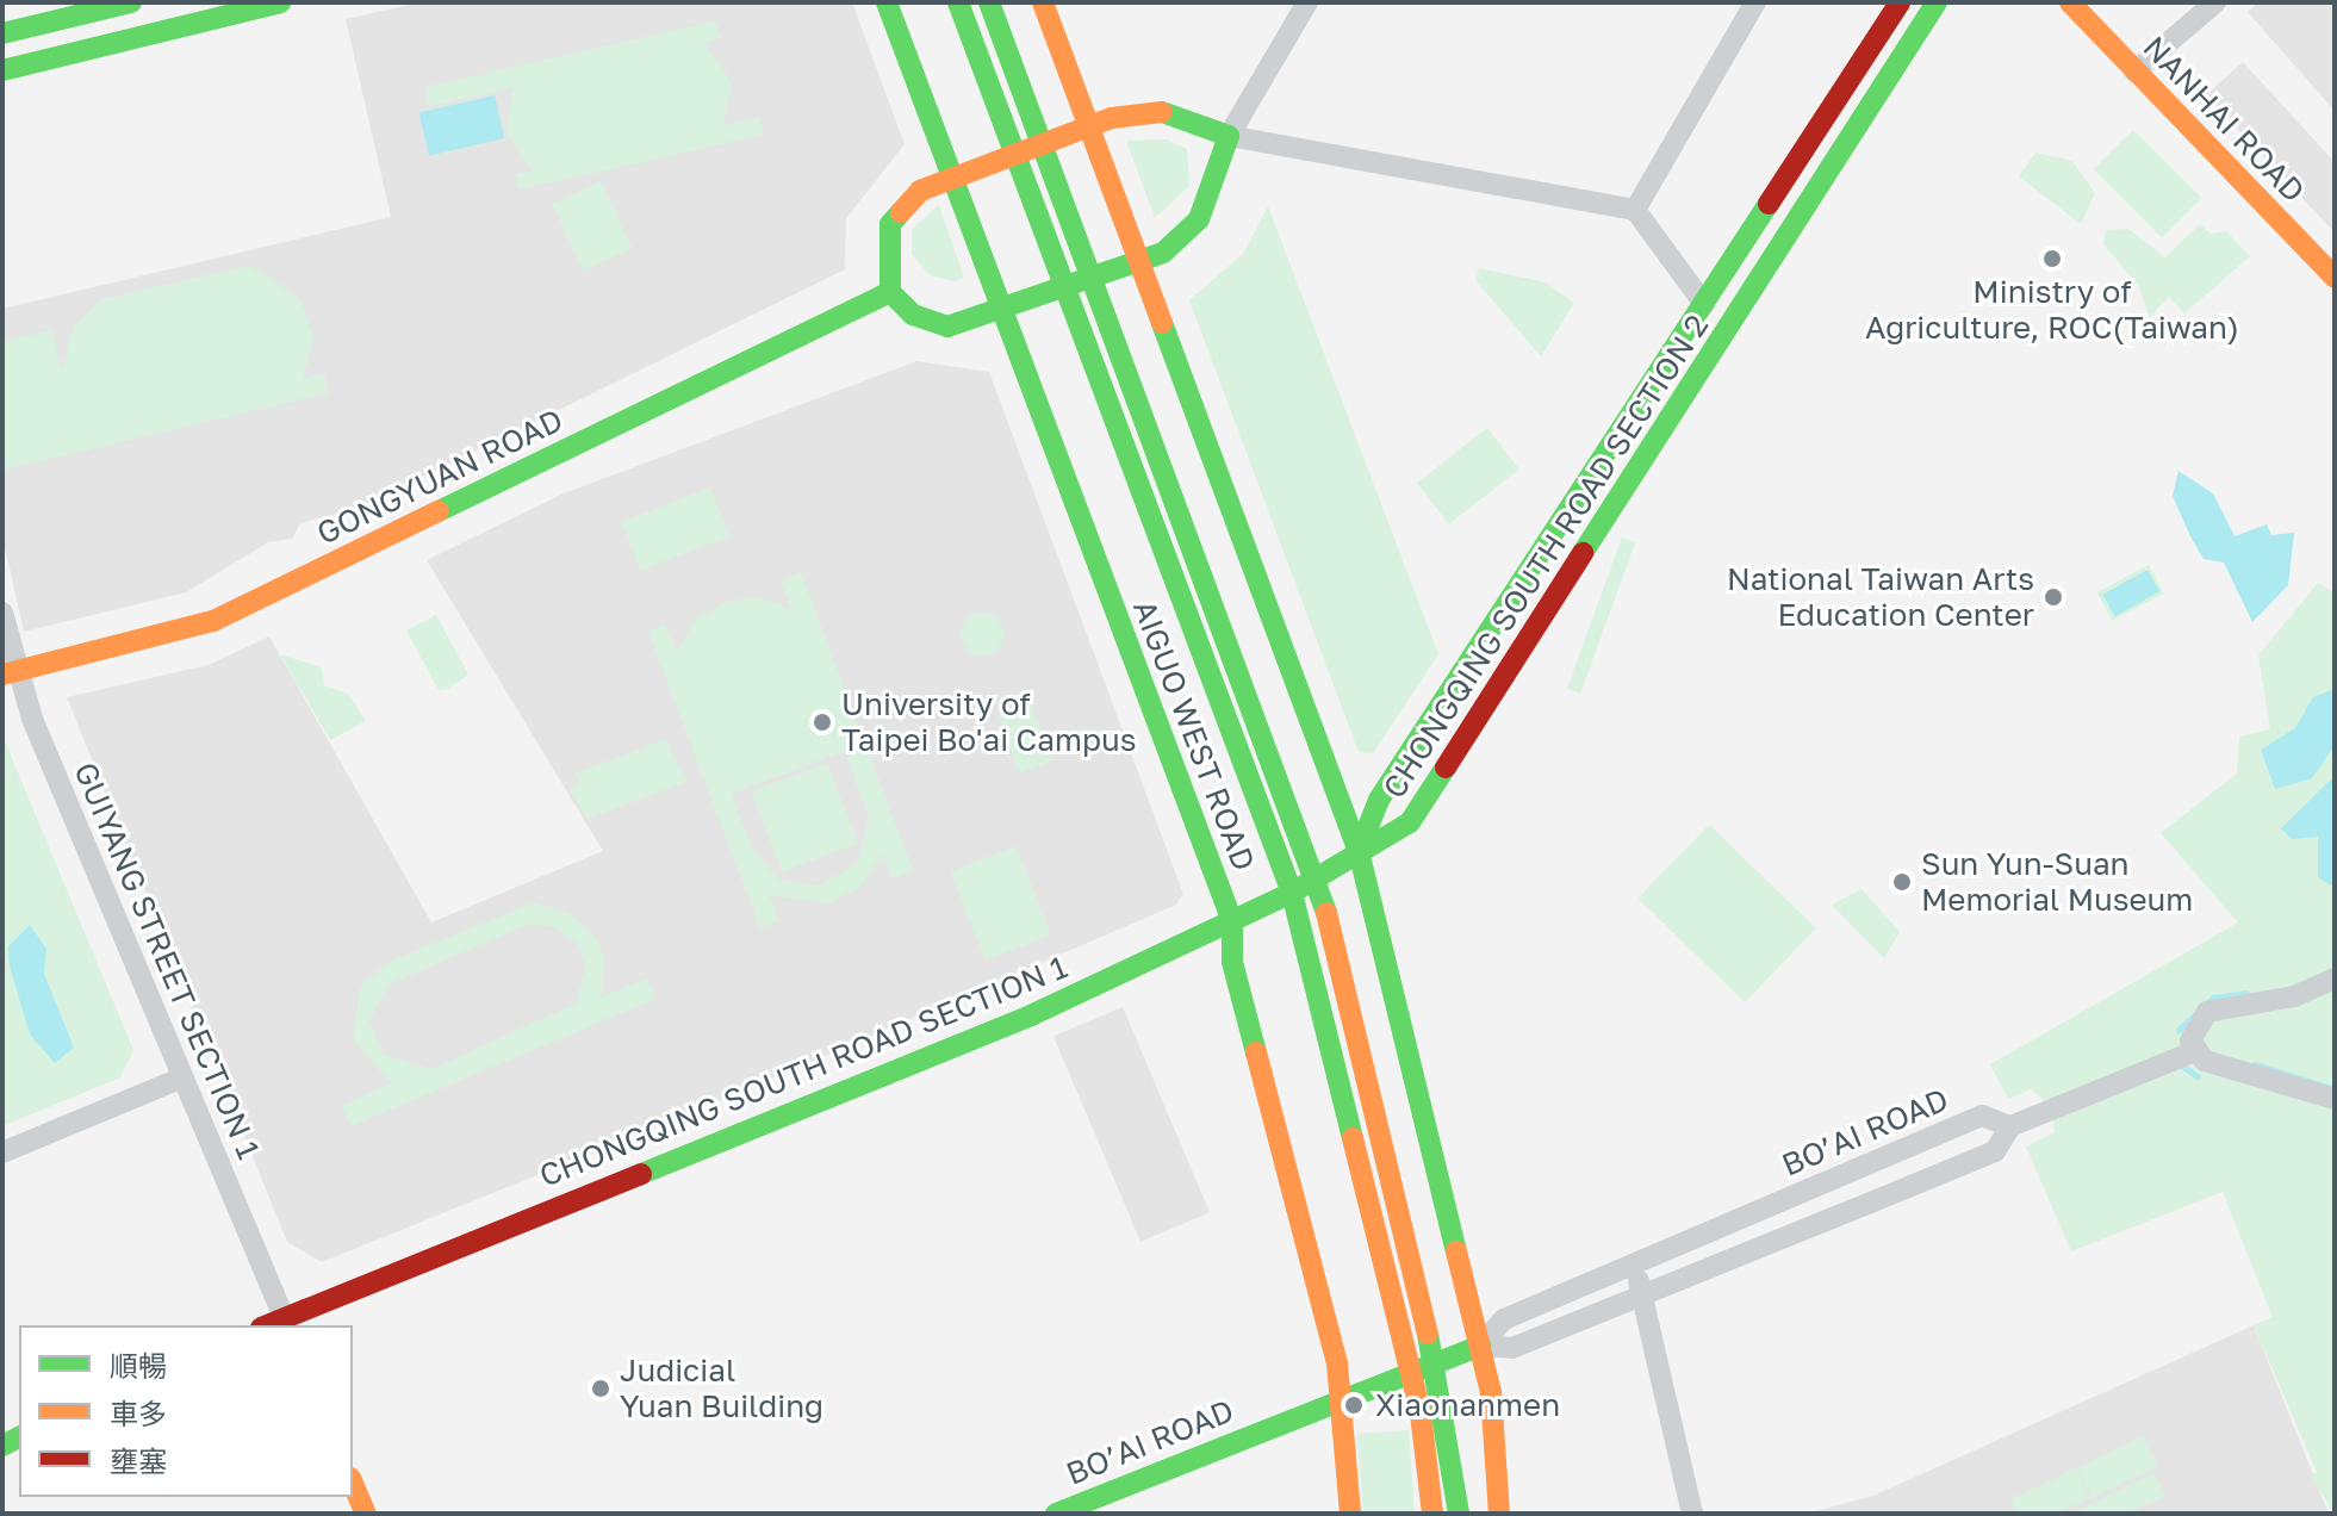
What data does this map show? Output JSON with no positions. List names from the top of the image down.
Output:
{
  "streets": {
    "street": [
      "NANHAI ROAD",
      "GONGYUAN ROAD",
      "CHONGQING SOUTH ROAD SECTION 2",
      "AIGUO WEST ROAD",
      "GUIYANG STREET SECTION 1",
      "CHONGQING SOUTH ROAD SECTION 1",
      "BO’AI ROAD"
    ]
  },
  "crossings": [
    ["GONGYUAN ROAD", "GUIYANG STREET SECTION 1"],
    ["CHONGQING SOUTH ROAD SECTION 2", "CHONGQING SOUTH ROAD SECTION 1"],
    ["AIGUO WEST ROAD", "CHONGQING SOUTH ROAD SECTION 1"],
    ["AIGUO WEST ROAD", "BO’AI ROAD"],
    ["GUIYANG STREET SECTION 1", "CHONGQING SOUTH ROAD SECTION 1"]
  ],
  "places": [
    "Ministry of Agriculture, ROC(Taiwan)",
    "National Taiwan Arts Education Center",
    "University of Taipei Bo'ai Campus",
    "Sun Yun-Suan Memorial Museum",
    "Judicial Yuan Building",
    "Xiaonanmen"
  ],
  "legend": ["順暢", "車多", "壅塞"]
}
